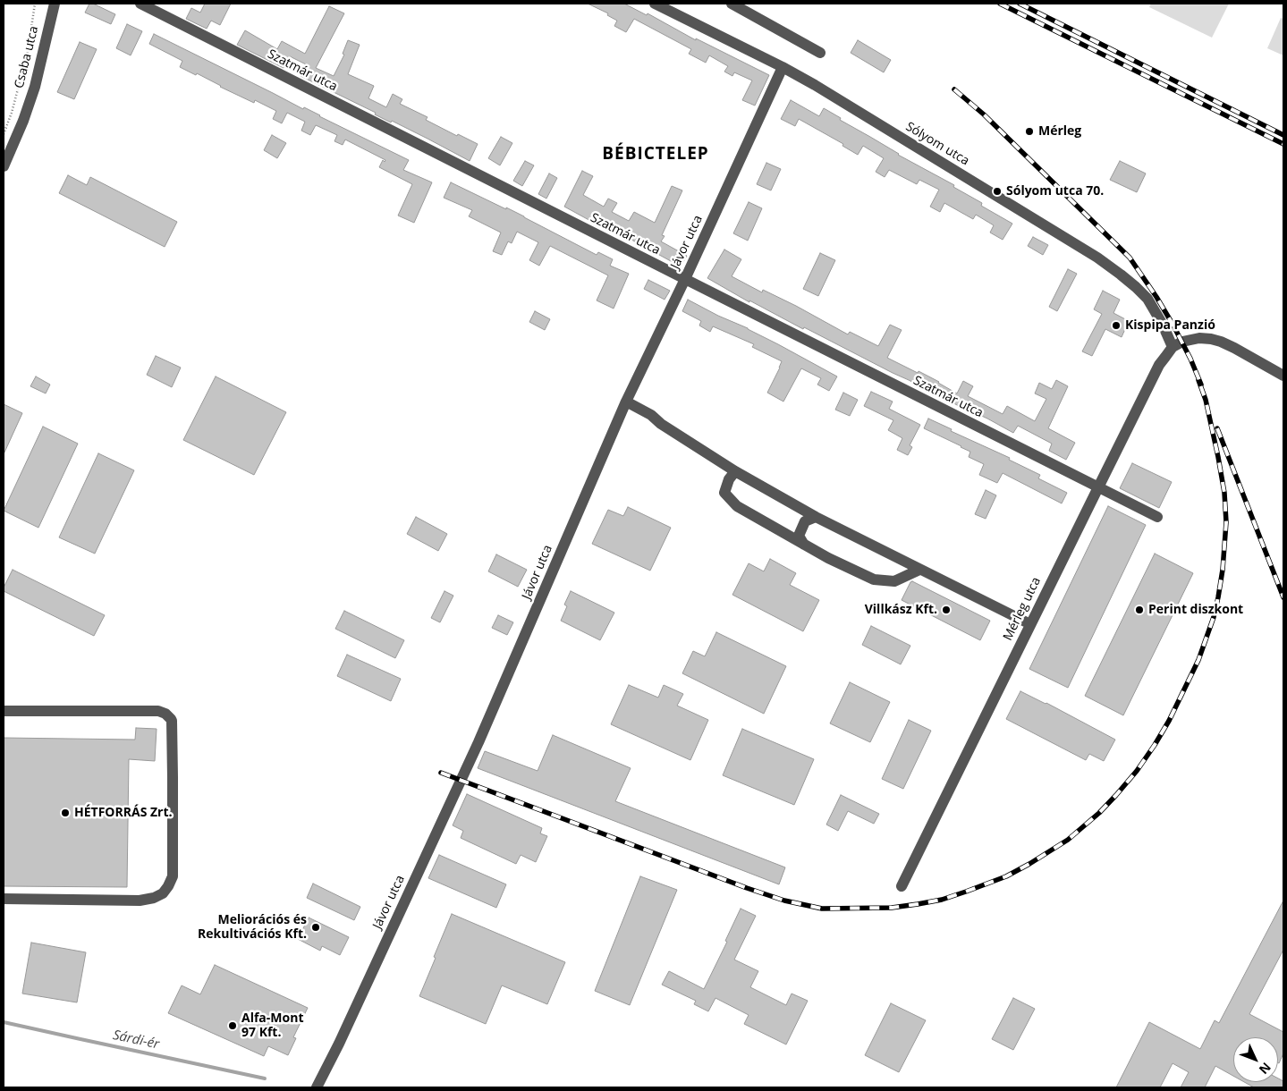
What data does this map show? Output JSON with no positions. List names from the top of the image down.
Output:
{
  "streets": {
    "street": [
      "Csaba utca",
      "Szatmár utca",
      "Sólyom utca",
      "Jávor utca",
      "Mérleg utca"
    ]
  },
  "crossings": [
    ["Szatmár utca", "Jávor utca"],
    ["Szatmár utca", "Mérleg utca"],
    ["Sólyom utca", "Jávor utca"],
    ["Sólyom utca", "Mérleg utca"]
  ],
  "districts": ["BÉBICTELEP"],
  "water": ["Sárdi-ér"],
  "places": [
    "Mérleg",
    "Sólyom utca 70.",
    "Kispipa Panzió",
    "Villkász Kft.",
    "Perint diszkont",
    "HÉTFORRÁS Zrt.",
    "Meliorációs és Rekultivációs Kft.",
    "Alfa-Mont 97 Kft."
  ],
  "north": "bottom right"
}
